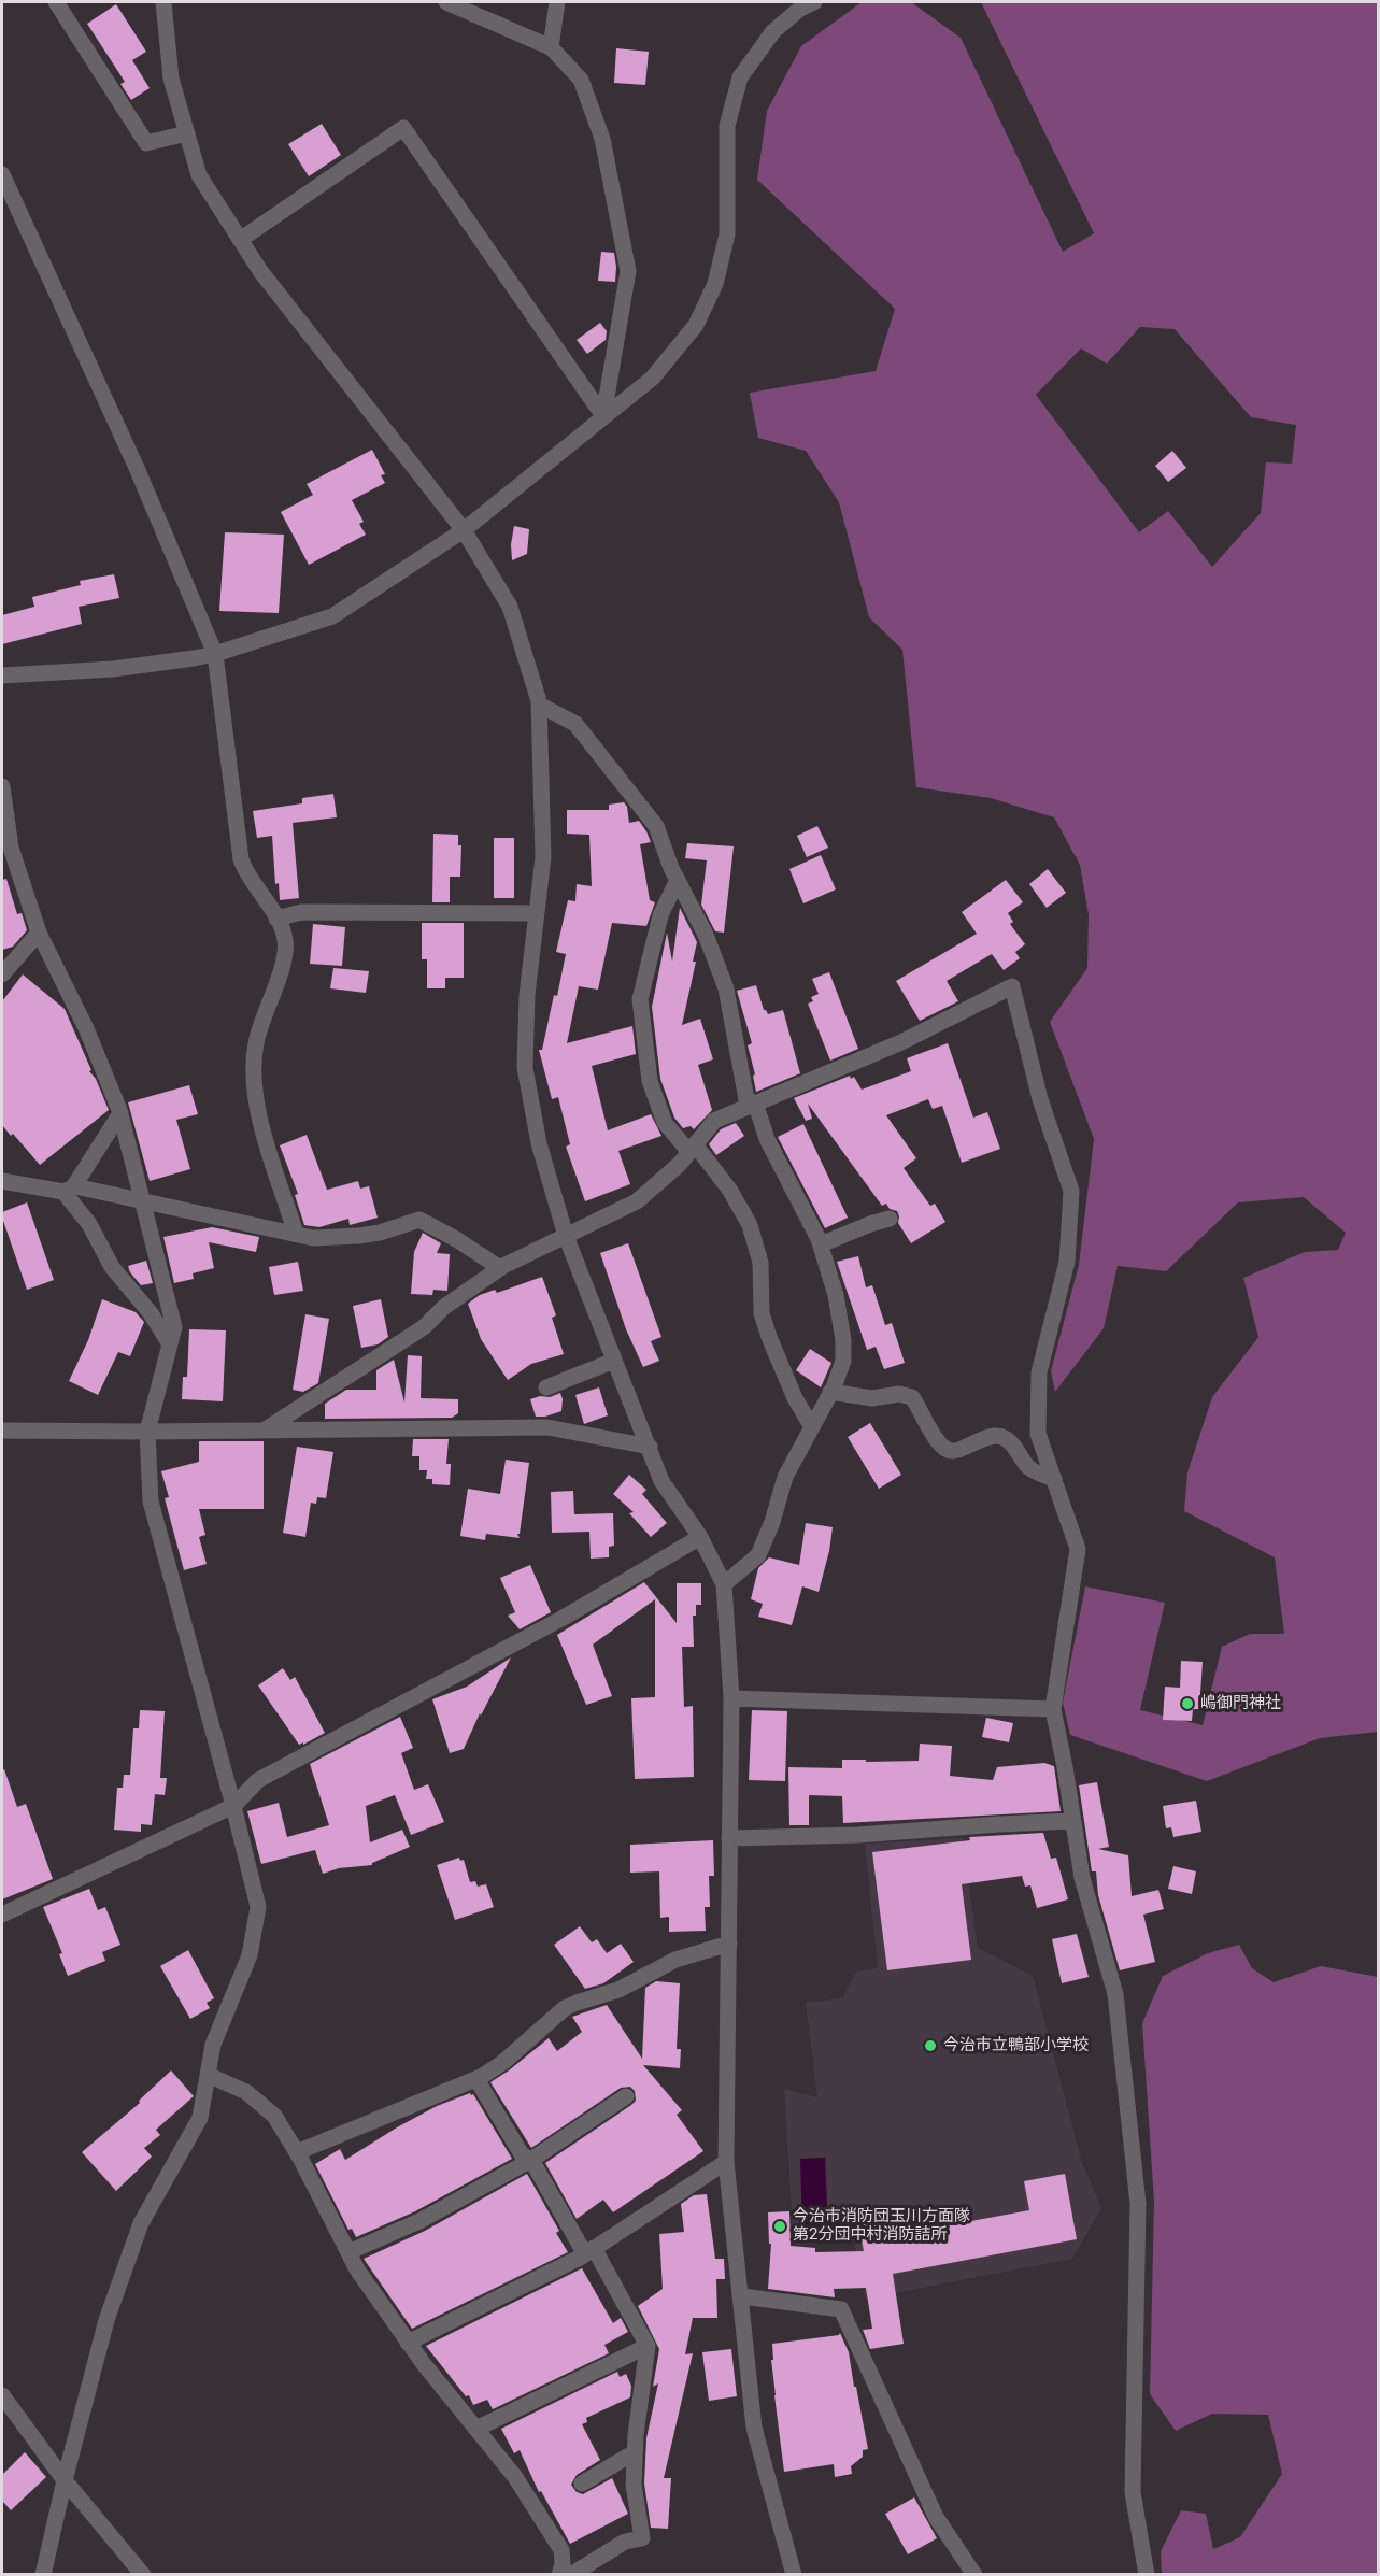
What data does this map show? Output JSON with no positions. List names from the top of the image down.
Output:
{
  "places": ["嶋御門神社", "今治市立鴨部小学校", "今治市消防団玉川方面隊 第2分団中村消防詰所"]
}
